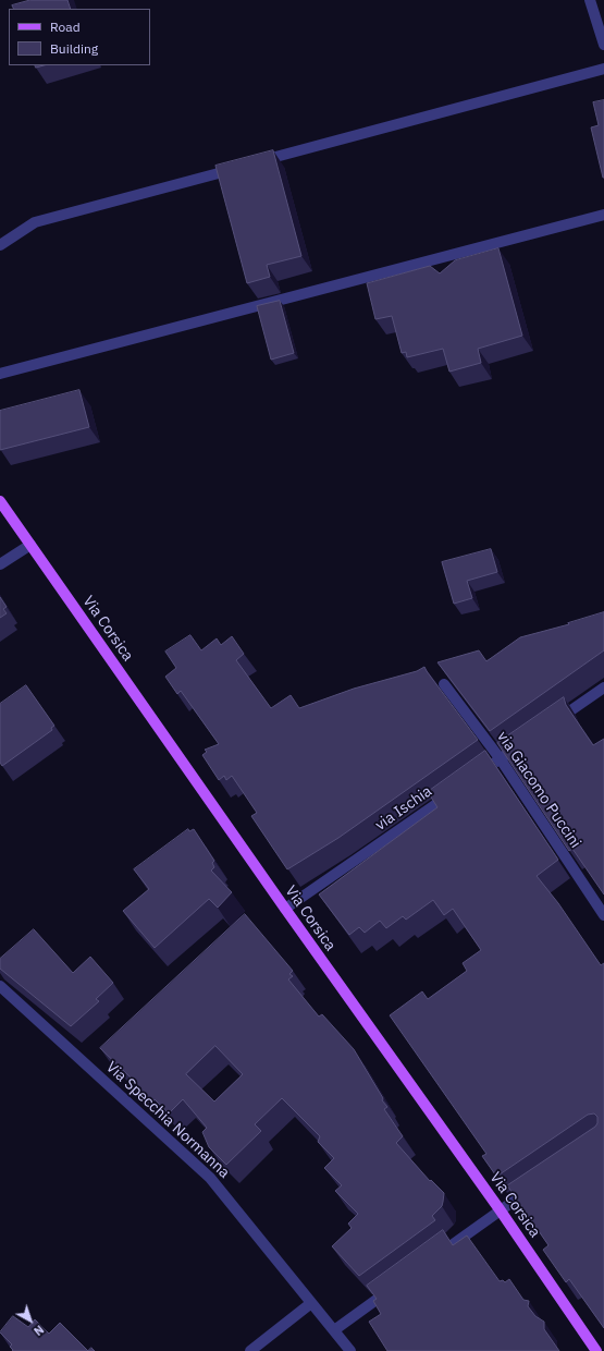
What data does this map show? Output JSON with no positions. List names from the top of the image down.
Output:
{
  "streets": {
    "main road": ["Via Corsica"],
    "street": ["via Giacomo Puccini", "via Ischia", "Via Specchia Normanna"]
  },
  "crossings": [
    ["Via Corsica", "via Ischia"]
  ],
  "legend": ["Road", "Building"],
  "north": "bottom right"
}
